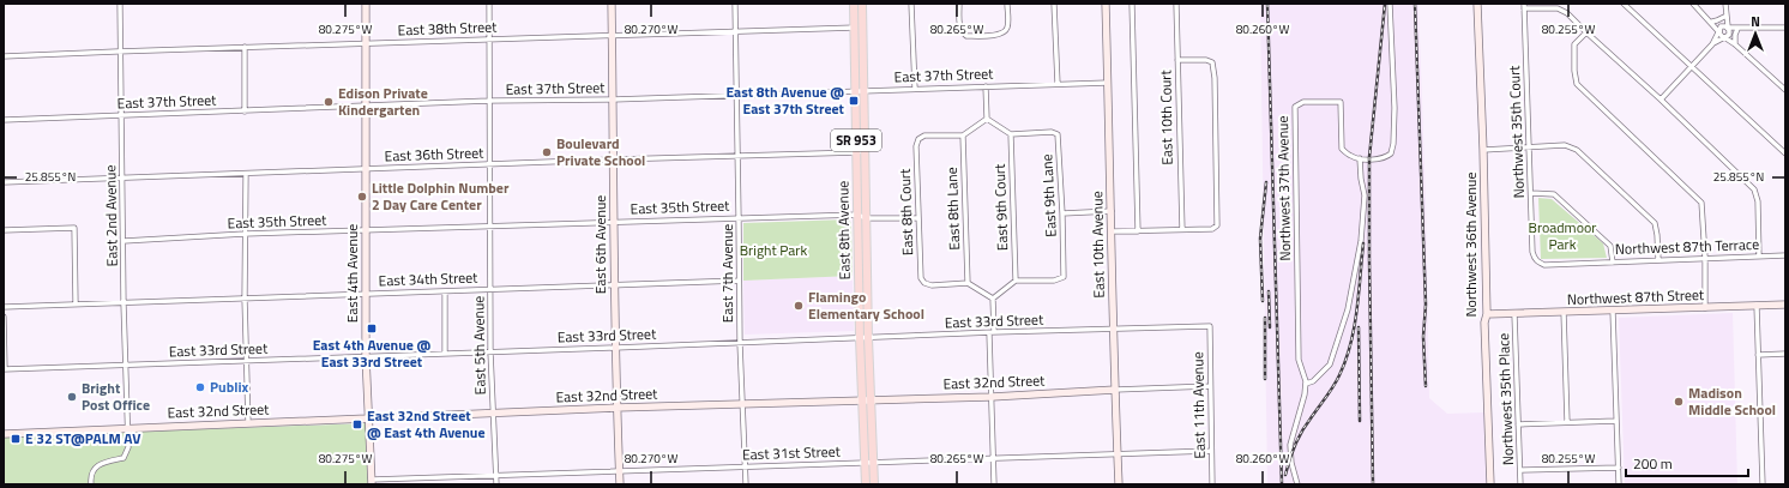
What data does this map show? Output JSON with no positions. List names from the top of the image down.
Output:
{
  "streets": {
    "main road": ["SR 953", "East 8th Avenue"],
    "street": [
      "East 38th Street",
      "East 37th Street",
      "East 10th Court",
      "Northwest 35th Court",
      "East 36th Street",
      "Northwest 37th Avenue",
      "East 9th Lane",
      "East 35th Street",
      "East 9th Court",
      "East 8th Lane",
      "East 8th Court",
      "East 2nd Avenue",
      "East 6th Avenue",
      "East 10th Avenue",
      "Northwest 36th Avenue",
      "Northwest 87th Terrace",
      "East 4th Avenue",
      "East 7th Avenue",
      "East 34th Street",
      "Northwest 87th Street",
      "East 33rd Street",
      "East 5th Avenue",
      "East 32nd Street",
      "Northwest 35th Place",
      "East 11th Avenue",
      "East 31st Street"
    ]
  },
  "crossings": [
    ["East 38th Street", "East 2nd Avenue"],
    ["East 38th Street", "East 8th Avenue"],
    ["East 38th Street", "East 6th Avenue"],
    ["East 38th Street", "East 4th Avenue"],
    ["East 38th Street", "East 7th Avenue"],
    ["East 38th Street", "East 5th Avenue"],
    ["East 37th Street", "East 2nd Avenue"],
    ["East 37th Street", "East 8th Avenue"],
    ["East 37th Street", "East 6th Avenue"],
    ["East 37th Street", "East 10th Avenue"],
    ["East 37th Street", "East 4th Avenue"],
    ["East 37th Street", "East 7th Avenue"],
    ["East 37th Street", "East 5th Avenue"],
    ["Northwest 35th Court", "Northwest 87th Terrace"],
    ["East 36th Street", "East 2nd Avenue"],
    ["East 36th Street", "East 8th Avenue"],
    ["East 36th Street", "East 6th Avenue"],
    ["East 36th Street", "East 4th Avenue"],
    ["East 36th Street", "East 7th Avenue"],
    ["East 36th Street", "East 5th Avenue"],
    ["East 9th Lane", "East 9th Court"],
    ["East 35th Street", "East 8th Court"],
    ["East 35th Street", "East 2nd Avenue"],
    ["East 35th Street", "East 8th Avenue"],
    ["East 35th Street", "East 6th Avenue"],
    ["East 35th Street", "East 4th Avenue"],
    ["East 35th Street", "East 7th Avenue"],
    ["East 35th Street", "East 5th Avenue"],
    ["East 8th Lane", "East 8th Court"],
    ["East 2nd Avenue", "East 34th Street"],
    ["East 2nd Avenue", "East 33rd Street"],
    ["East 2nd Avenue", "East 32nd Street"],
    ["East 8th Avenue", "East 33rd Street"],
    ["East 8th Avenue", "East 32nd Street"],
    ["East 8th Avenue", "East 31st Street"],
    ["East 6th Avenue", "East 34th Street"],
    ["East 6th Avenue", "East 33rd Street"],
    ["East 6th Avenue", "East 32nd Street"],
    ["East 6th Avenue", "East 31st Street"],
    ["East 10th Avenue", "East 33rd Street"],
    ["East 10th Avenue", "East 32nd Street"],
    ["East 10th Avenue", "East 31st Street"],
    ["Northwest 36th Avenue", "Northwest 87th Street"],
    ["East 4th Avenue", "East 34th Street"],
    ["East 4th Avenue", "East 33rd Street"],
    ["East 4th Avenue", "East 32nd Street"],
    ["East 4th Avenue", "East 31st Street"],
    ["East 7th Avenue", "East 34th Street"],
    ["East 7th Avenue", "East 33rd Street"],
    ["East 7th Avenue", "East 32nd Street"],
    ["East 7th Avenue", "East 31st Street"],
    ["East 34th Street", "East 5th Avenue"],
    ["Northwest 87th Street", "Northwest 35th Place"],
    ["East 33rd Street", "East 5th Avenue"],
    ["East 33rd Street", "East 11th Avenue"],
    ["East 5th Avenue", "East 32nd Street"],
    ["East 5th Avenue", "East 31st Street"],
    ["East 32nd Street", "East 11th Avenue"],
    ["East 11th Avenue", "East 31st Street"]
  ],
  "parks": ["Broadmoor Park", "Bright Park"],
  "places": {
    "transit": [
      "East 8th Avenue @ East 37th Street",
      "East 4th Avenue @ East 33rd Street",
      "East 32nd Street @ East 4th Avenue",
      "E 32 ST@PALM AV"
    ],
    "other": [
      "Edison Private Kindergarten",
      "Boulevard Private School",
      "Little Dolphin Number 2 Day Care Center",
      "Flamingo Elementary School",
      "Publix",
      "Bright Post Office",
      "Madison Middle School"
    ]
  },
  "scale_bar": "200 m",
  "north": "top",
  "coordinates": [
    "80.275°W",
    "80.270°W",
    "80.265°W",
    "80.260°W",
    "80.255°W",
    "25.855°N"
  ]
}
